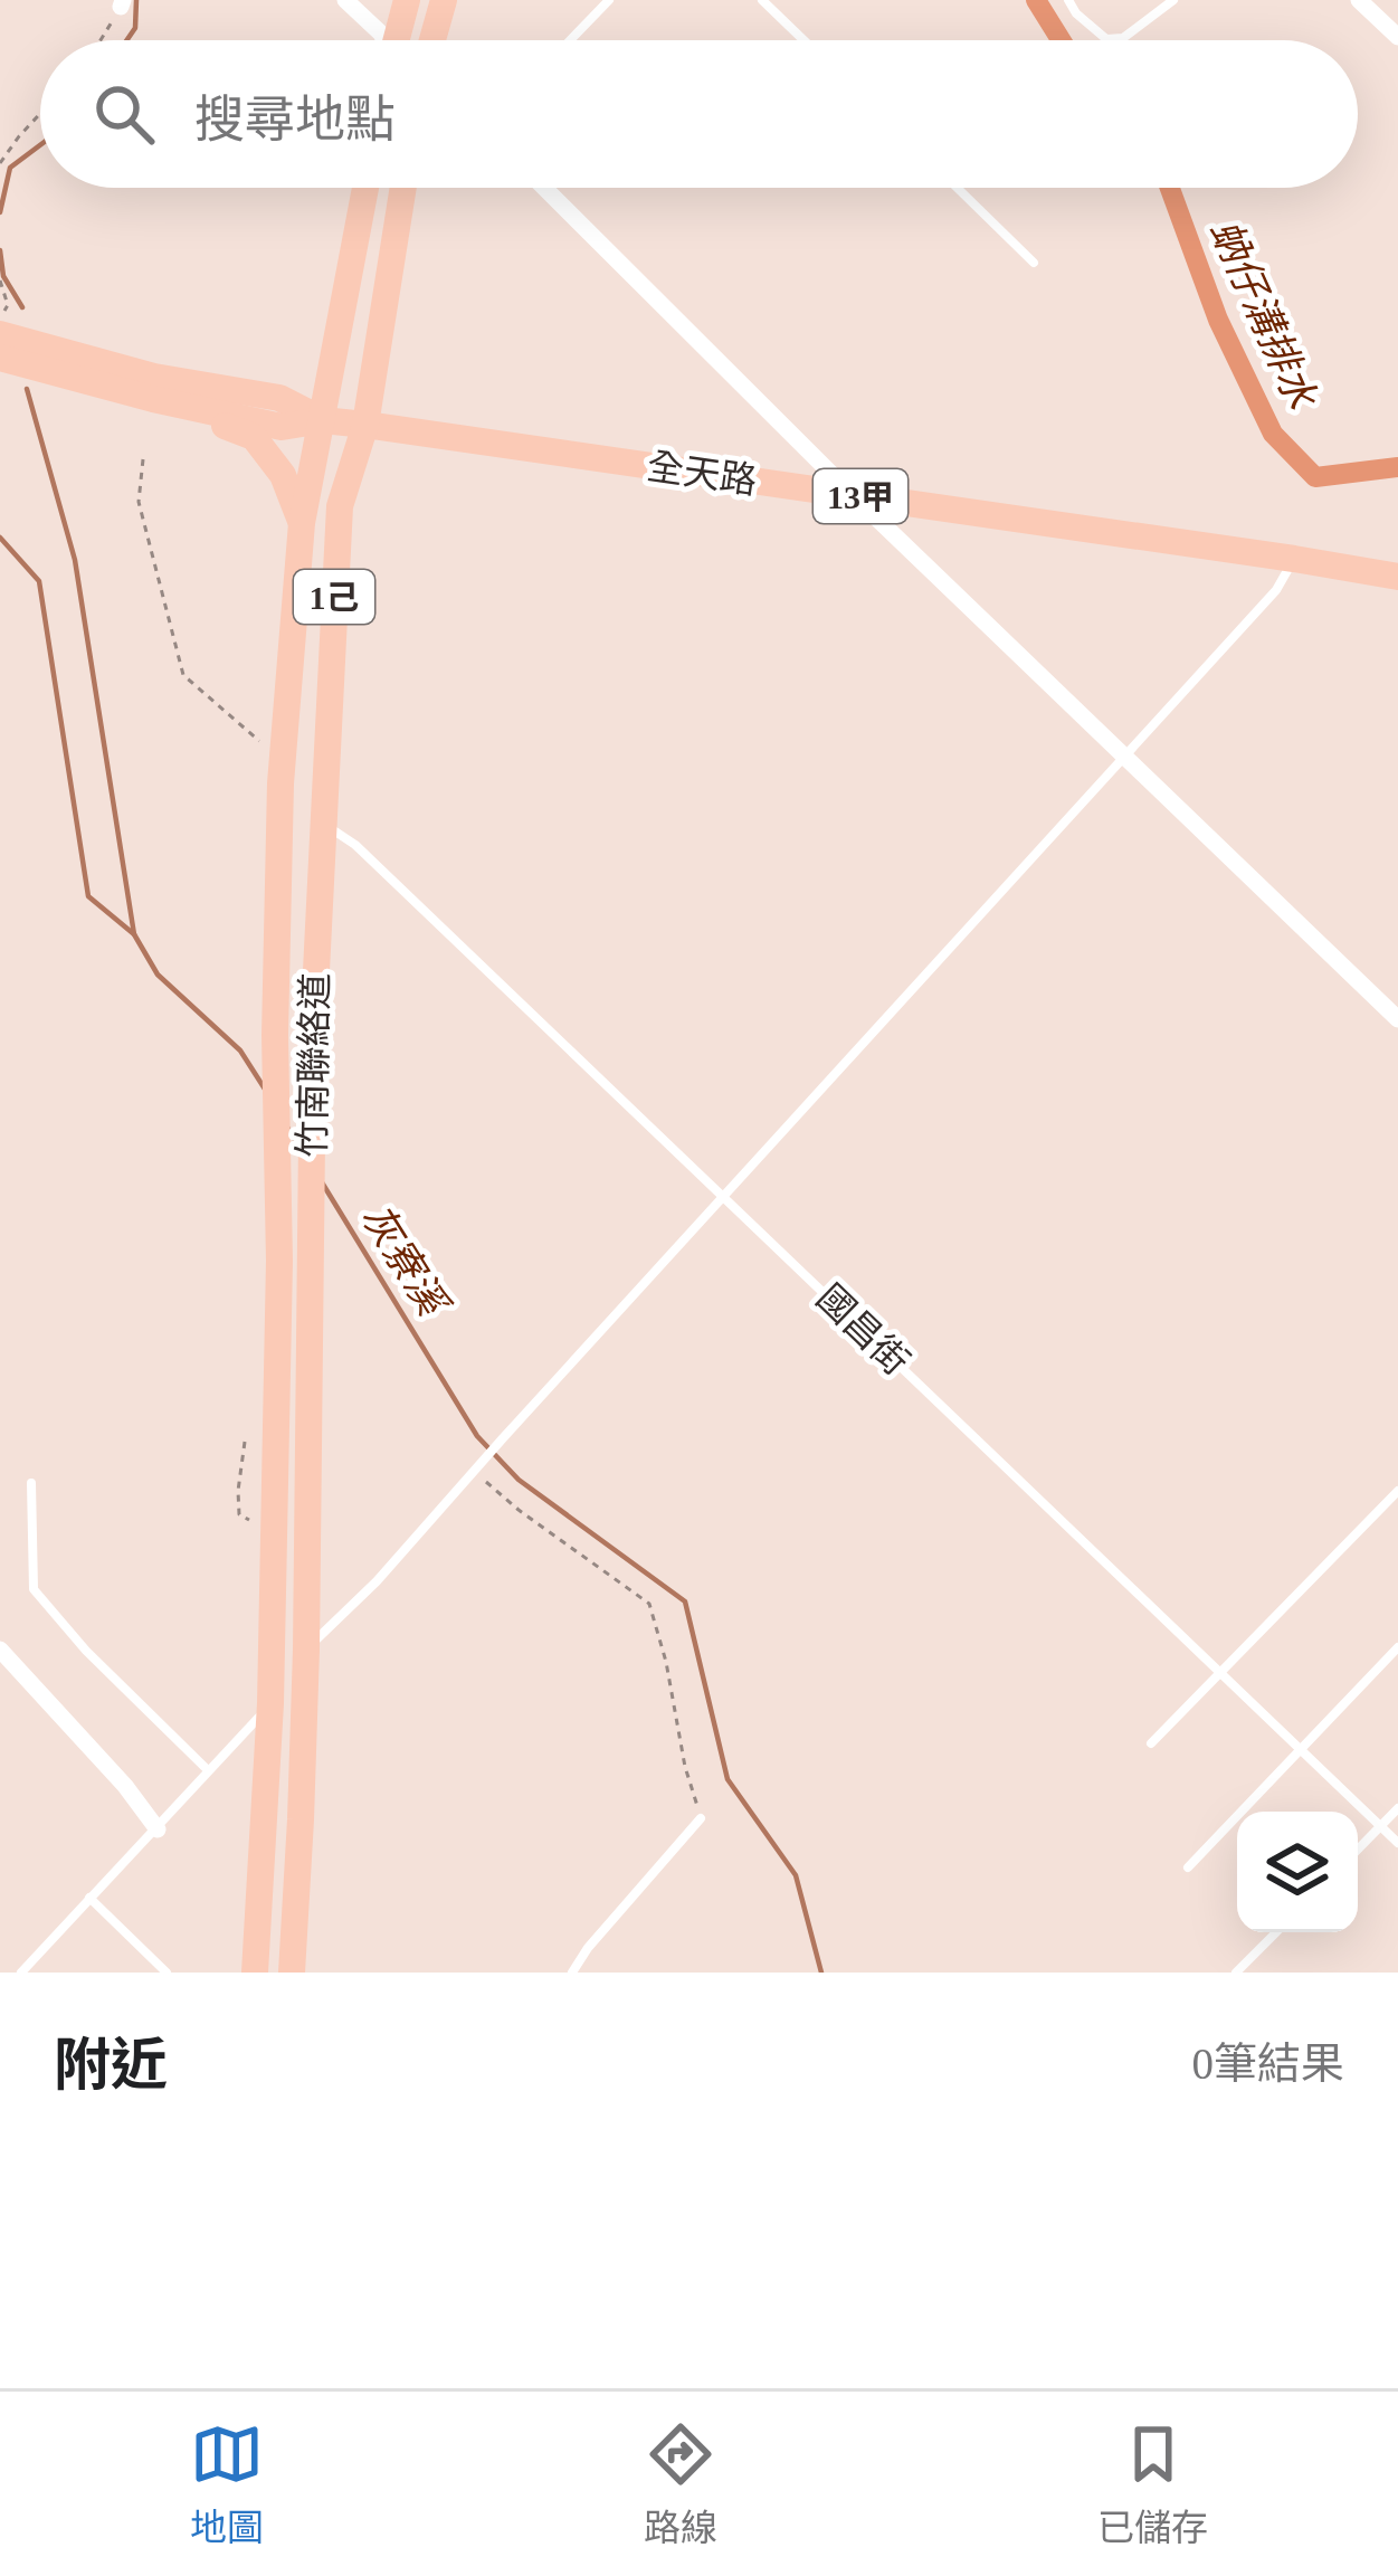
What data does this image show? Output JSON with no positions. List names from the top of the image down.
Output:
{
  "streets": {
    "main road": [
      "全天路",
      "13甲",
      "1己",
      "竹南聯絡道"
    ],
    "lane": ["國昌街"]
  },
  "crossings": [
    ["全天路", "13甲"],
    ["全天路", "竹南聯絡道"],
    ["13甲", "竹南聯絡道"],
    ["竹南聯絡道", "國昌街"]
  ],
  "water": ["蚋仔溝排水", "灰寮溪"],
  "page": {
    "search": "搜尋地點",
    "heading": ["附近", "0筆結果"],
    "nav": ["地圖", "路線", "已儲存"]
  }
}
